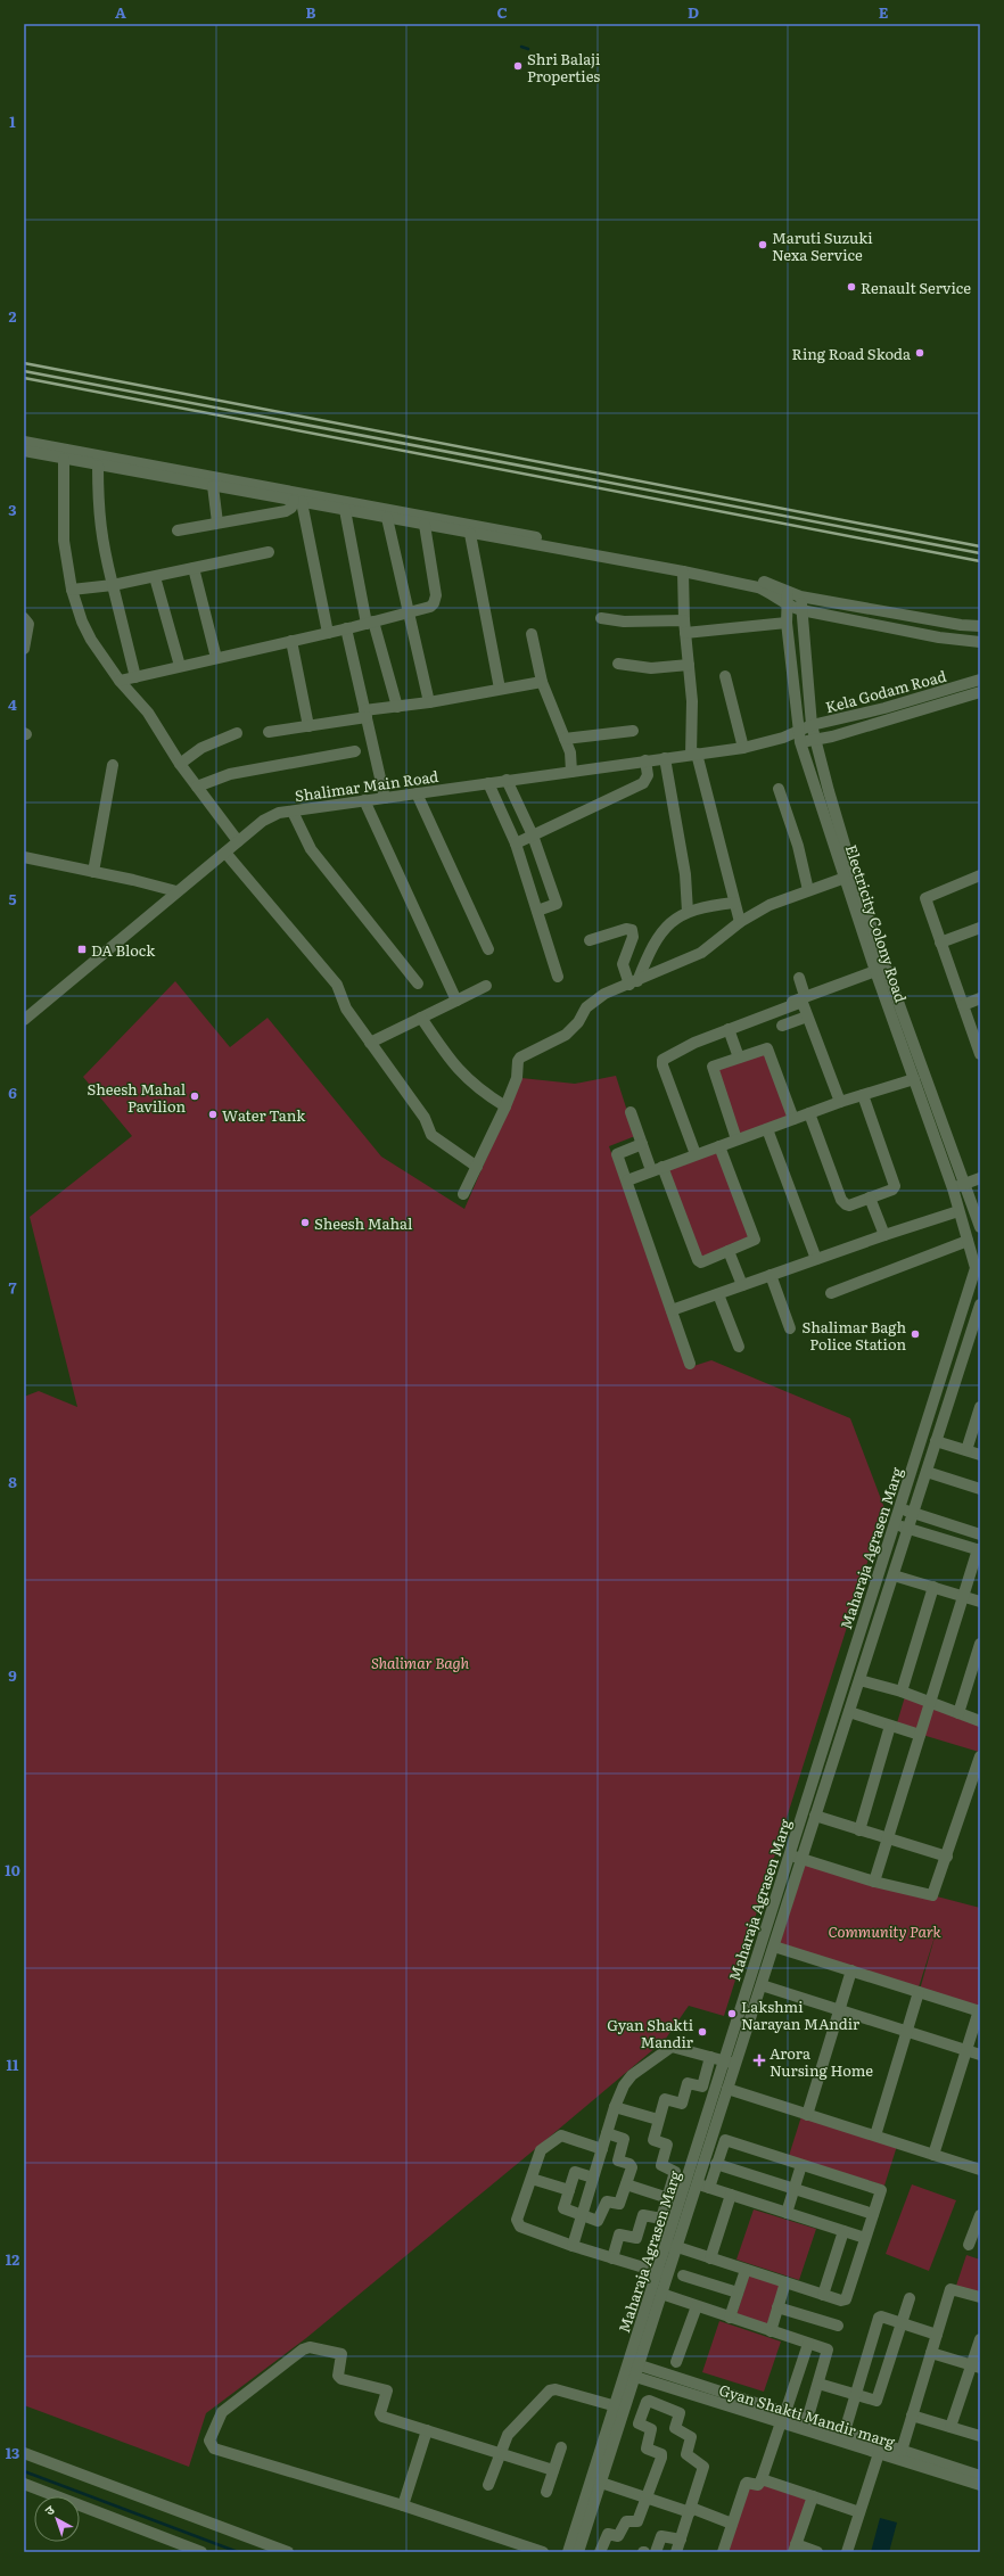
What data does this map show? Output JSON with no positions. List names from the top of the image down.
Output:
{
  "streets": {
    "street": [
      "Kela Godam Road",
      "Shalimar Main Road",
      "Electricity Colony Road",
      "Maharaja Agrasen Marg",
      "Gyan Shakti Mandir marg"
    ]
  },
  "crossings": [
    ["Kela Godam Road", "Shalimar Main Road"],
    ["Kela Godam Road", "Electricity Colony Road"],
    ["Shalimar Main Road", "Electricity Colony Road"],
    ["Electricity Colony Road", "Maharaja Agrasen Marg"],
    ["Maharaja Agrasen Marg", "Gyan Shakti Mandir marg"]
  ],
  "parks": ["Shalimar Bagh", "Community Park"],
  "places": {
    "other": [
      "Shri Balaji Properties",
      "Maruti Suzuki Nexa Service",
      "Renault Service",
      "Ring Road Skoda",
      "Sheesh Mahal Pavilion",
      "Water Tank",
      "Sheesh Mahal",
      "Shalimar Bagh Police Station",
      "Lakshmi Narayan MAndir",
      "Gyan Shakti Mandir"
    ],
    "transit": ["DA Block"],
    "health": ["Arora Nursing Home"]
  },
  "north": "top left",
  "grid": {
    "columns": [
      "A",
      "B",
      "C",
      "D",
      "E"
    ],
    "rows": [
      "1",
      "2",
      "3",
      "4",
      "5",
      "6",
      "7",
      "8",
      "9",
      "10",
      "11",
      "12",
      "13"
    ]
  }
}
